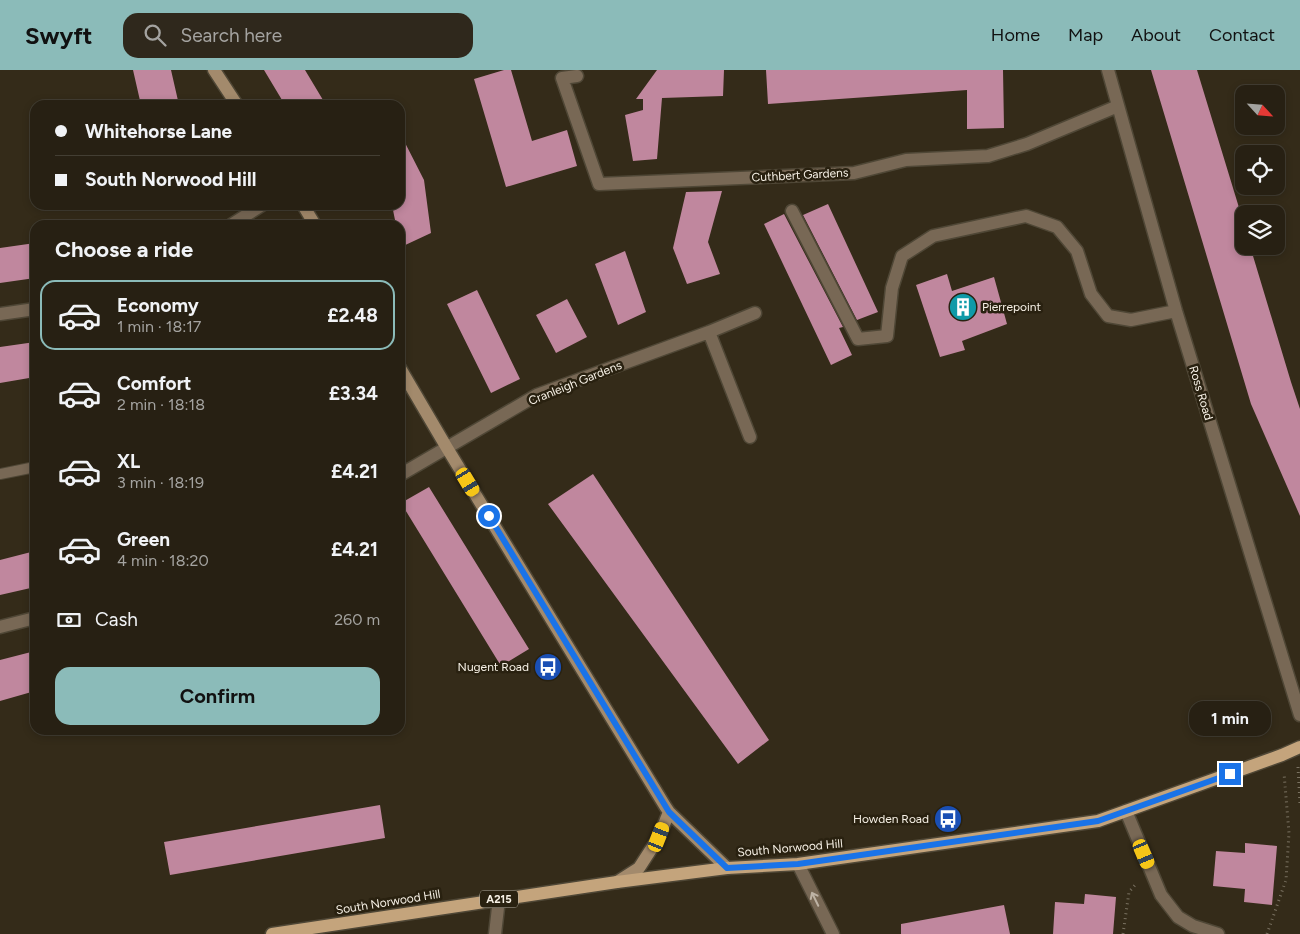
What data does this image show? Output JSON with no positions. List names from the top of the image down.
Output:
{
  "streets": {
    "main road": ["South Norwood Hill", "A215"],
    "street": ["Cuthbert Gardens", "Cranleigh Gardens", "Ross Road"]
  },
  "crossings": [
    ["Cuthbert Gardens", "Ross Road"]
  ],
  "places": {
    "building": ["Pierrepoint"],
    "bus stop": ["Nugent Road", "Howden Road"]
  },
  "north": "bottom right",
  "page": {
    "header": "Swyft",
    "search": "Search here",
    "nav": [
      "Home",
      "Map",
      "About",
      "Contact"
    ],
    "banner": ["Whitehorse Lane", "South Norwood Hill"],
    "heading": "Choose a ride",
    "list": [
      {
        "name": "Economy",
        "note": "1 min · 18:17",
        "value": "£2.48"
      },
      {
        "name": "Comfort",
        "note": "2 min · 18:18",
        "value": "£3.34"
      },
      {
        "name": "XL",
        "note": "3 min · 18:19",
        "value": "£4.21"
      },
      {
        "name": "Green",
        "note": "4 min · 18:20",
        "value": "£4.21"
      }
    ],
    "pay": ["Cash", "260 m"],
    "buttons": "Confirm",
    "bubble": "1 min"
  }
}
